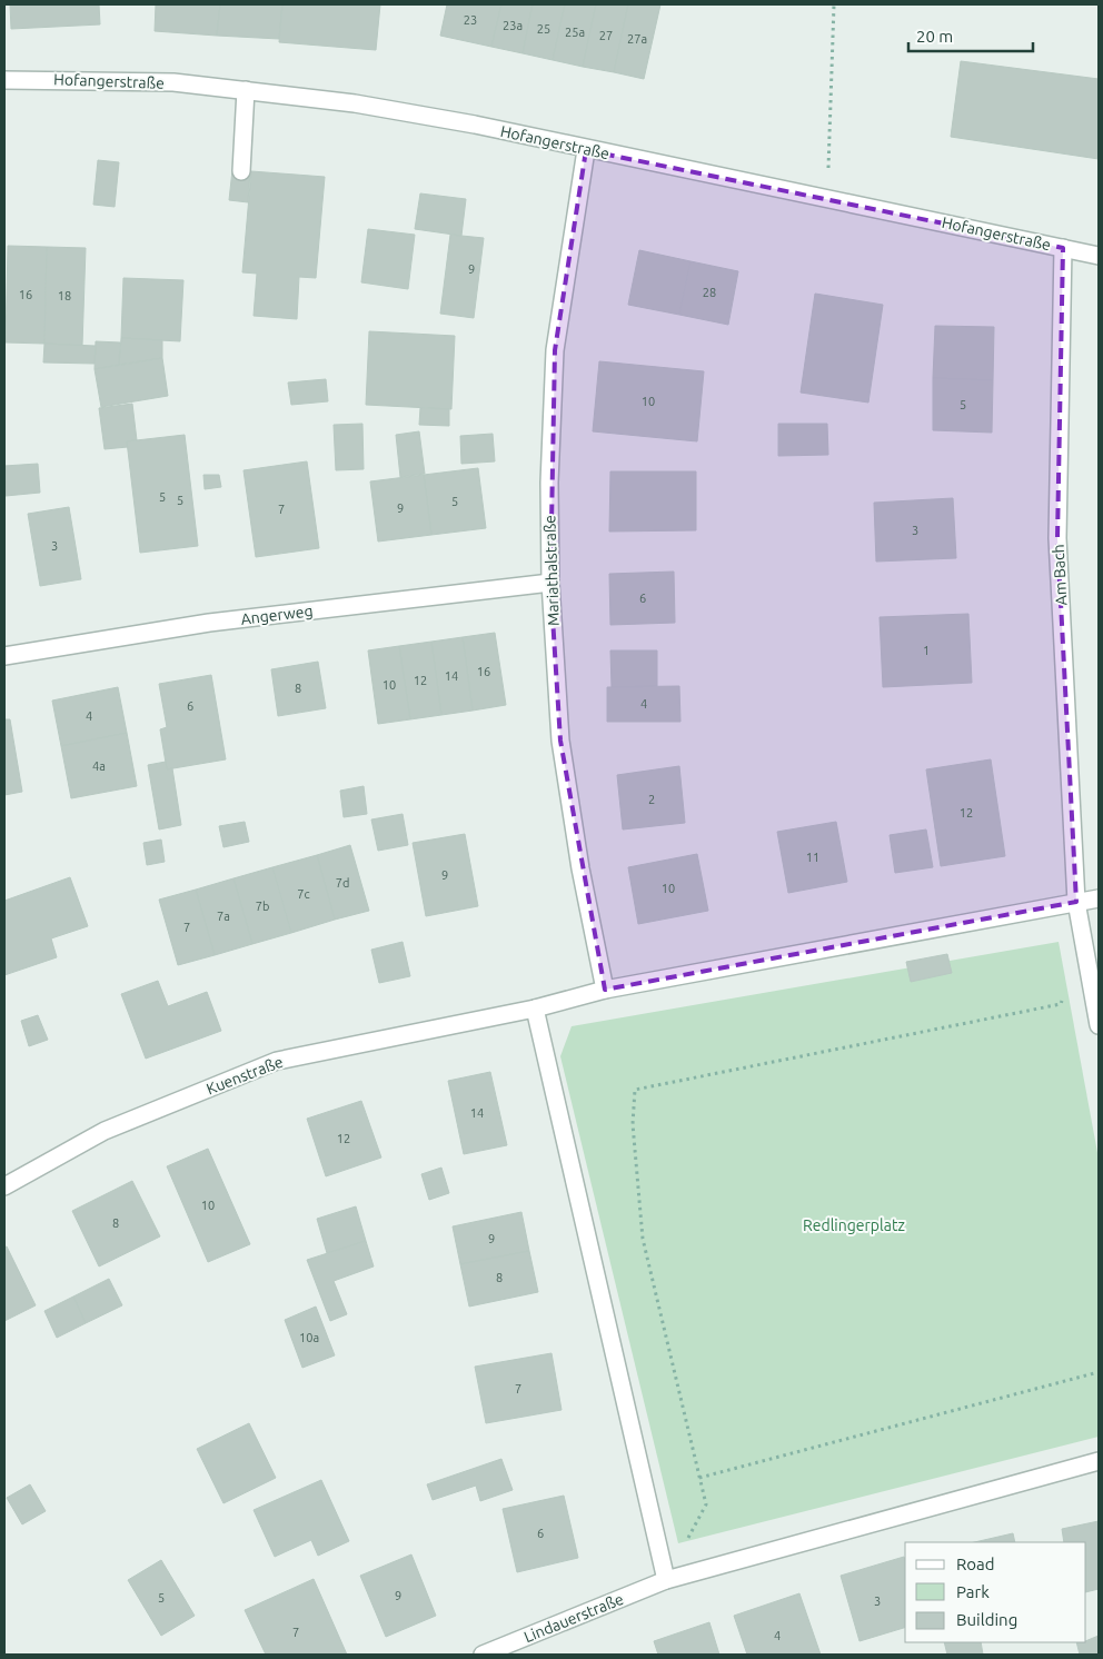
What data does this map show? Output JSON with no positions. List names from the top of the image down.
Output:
{
  "streets": {
    "street": [
      "Hofangerstraße",
      "Mariathalstraße",
      "Am Bach",
      "Angerweg",
      "Kuenstraße",
      "Lindauerstraße"
    ]
  },
  "crossings": [
    ["Hofangerstraße", "Mariathalstraße"],
    ["Hofangerstraße", "Am Bach"],
    ["Mariathalstraße", "Angerweg"]
  ],
  "parks": ["Redlingerplatz"],
  "house_numbers": [
    "23",
    "23a",
    "25",
    "25a",
    "27",
    "27a",
    "9",
    "28",
    "16",
    "18",
    "10",
    "5",
    "5",
    "5",
    "5",
    "9",
    "7",
    "3",
    "3",
    "6",
    "1",
    "16",
    "14",
    "12",
    "10",
    "8",
    "4",
    "6",
    "4",
    "4a",
    "2",
    "12",
    "11",
    "9",
    "7d",
    "10",
    "7c",
    "7b",
    "7a",
    "7",
    "14",
    "12",
    "10",
    "8",
    "9",
    "8",
    "10a",
    "7",
    "6",
    "9",
    "5",
    "3",
    "7",
    "4"
  ],
  "legend": ["Road", "Park", "Building"],
  "scale_bar": "20 m"
}
